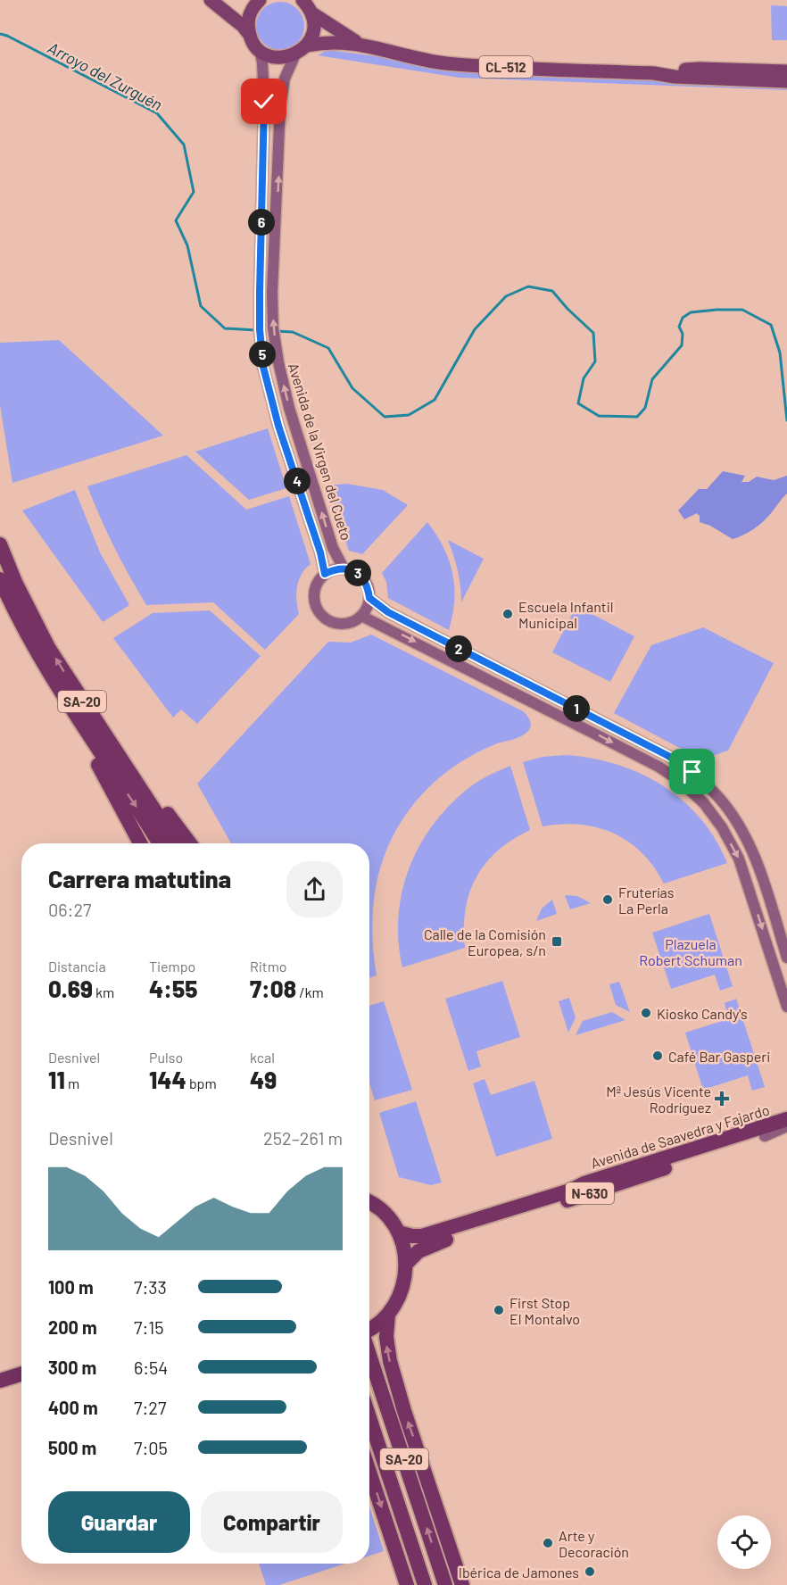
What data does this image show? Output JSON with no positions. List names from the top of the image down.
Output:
{
  "streets": {
    "highway": ["SA-20", "Avenida de Saavedra y Fajardo", "N-630"],
    "main road": ["CL-512", "Avenida de la Virgen del Cueto"]
  },
  "crossings": [
    ["CL-512", "Avenida de la Virgen del Cueto"]
  ],
  "water": ["Arroyo del Zurguén"],
  "parks": ["Plazuela Robert Schuman"],
  "places": {
    "other": [
      "Escuela Infantil Municipal",
      "Fruterías La Perla",
      "Kiosko Candy's",
      "Café Bar Gasperi",
      "First Stop El Montalvo",
      "Arte y Decoración",
      "Ibérica de Jamones"
    ],
    "transit": ["Calle de la Comisión Europea, s/n"],
    "health": ["Mª Jesús Vicente Rodríguez"]
  },
  "page": {
    "pins": [
      "6",
      "5",
      "4",
      "3",
      "2",
      "1"
    ],
    "heading": ["Carrera matutina", "06:27"],
    "stats": [
      ["Distancia", "0.69 km"],
      ["Tiempo", "4:55"],
      ["Ritmo", "7:08 /km"],
      ["Desnivel", "11 m"],
      ["Pulso", "144 bpm"],
      ["kcal", "49"]
    ],
    "chart": ["Desnivel", "252–261 m"],
    "list": [
      {
        "name": "100 m",
        "note": "7:33"
      },
      {
        "name": "200 m",
        "note": "7:15"
      },
      {
        "name": "300 m",
        "note": "6:54"
      },
      {
        "name": "400 m",
        "note": "7:27"
      },
      {
        "name": "500 m",
        "note": "7:05"
      }
    ],
    "buttons": ["Guardar", "Compartir"]
  }
}
